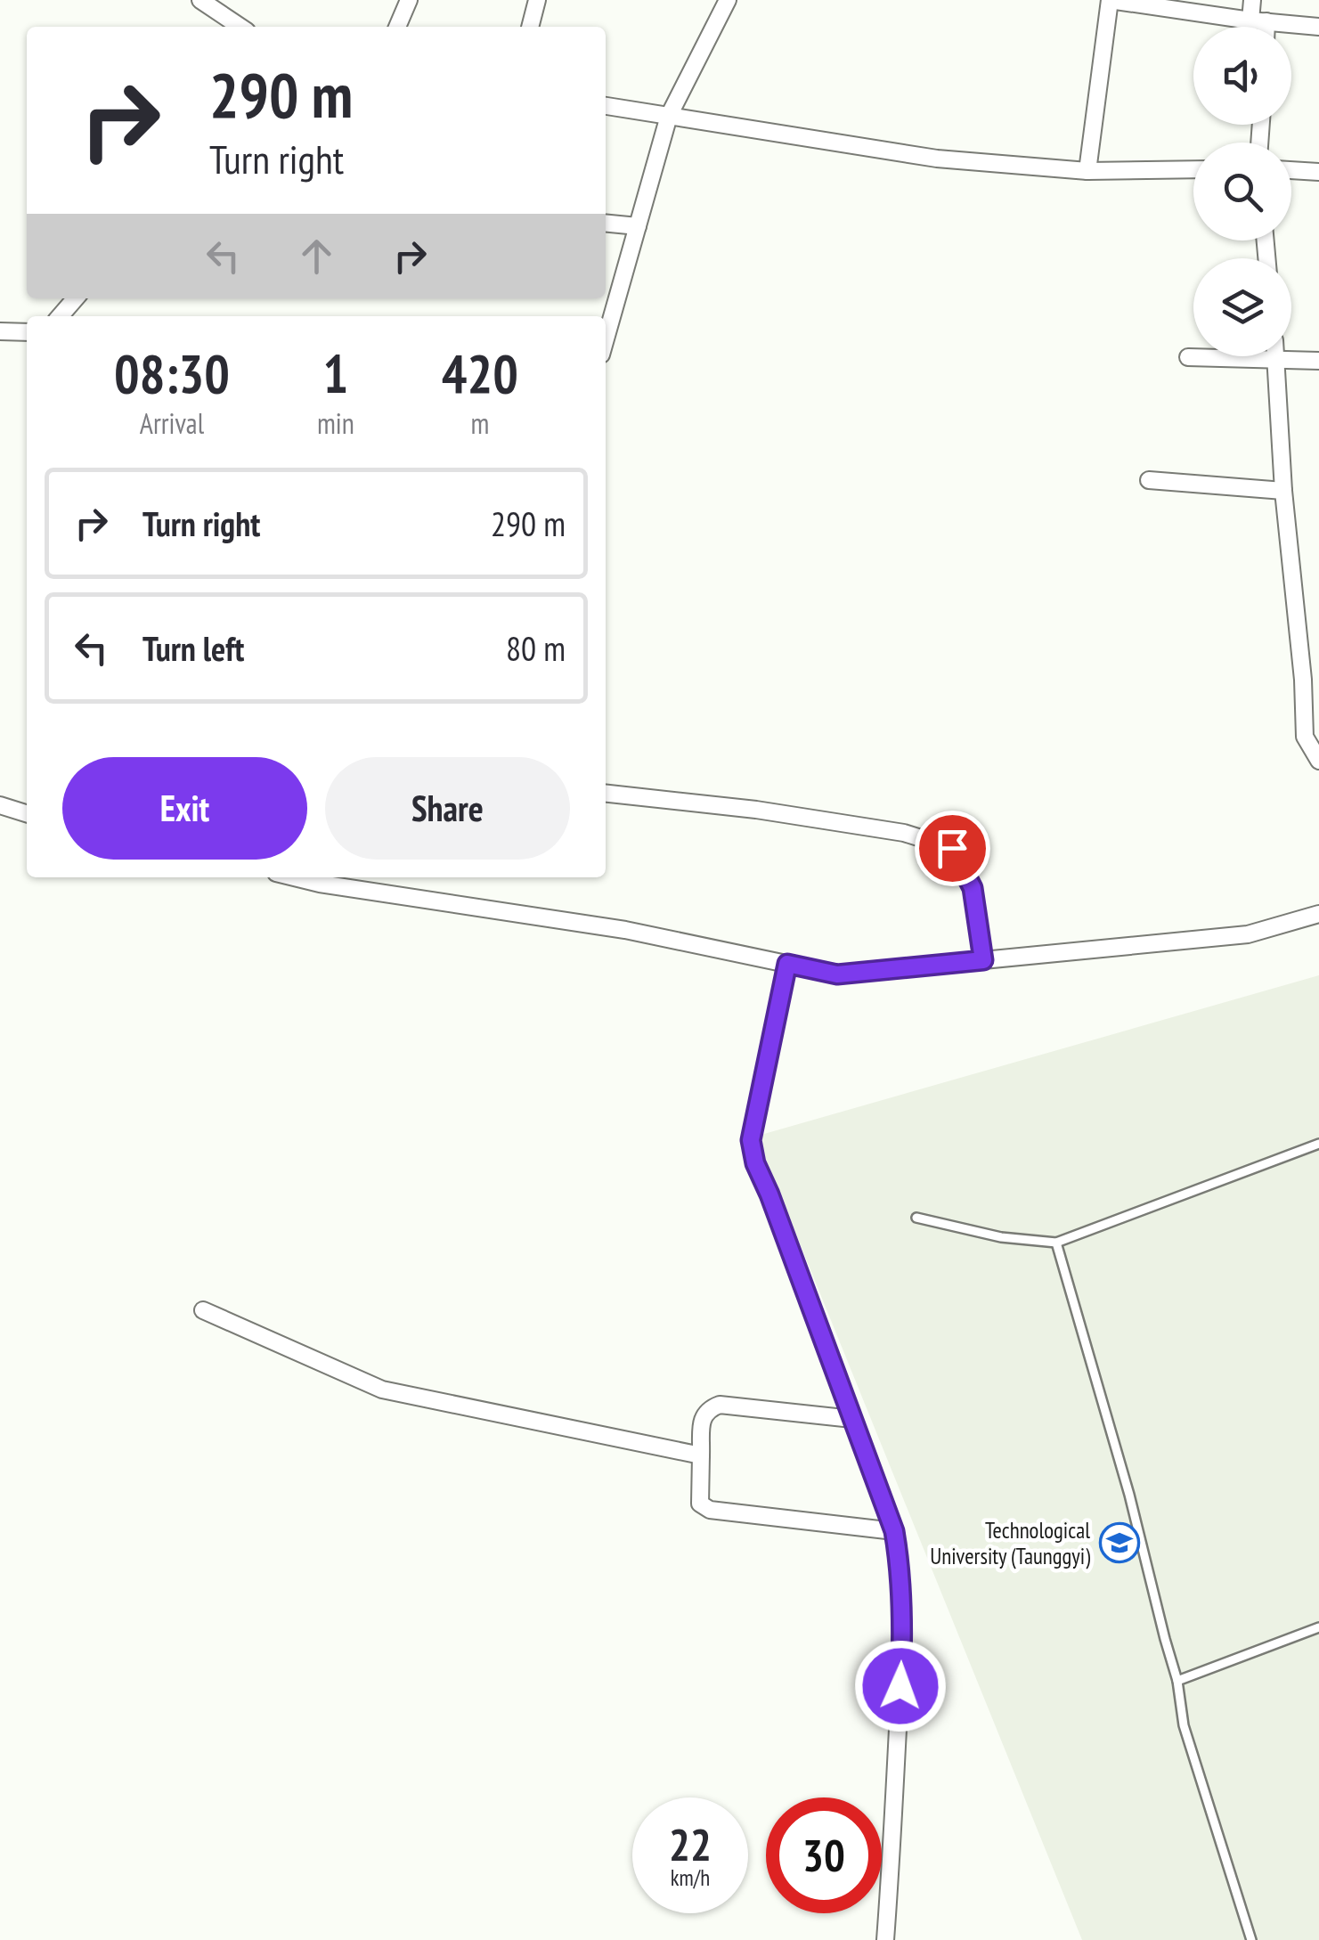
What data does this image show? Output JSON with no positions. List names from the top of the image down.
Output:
{
  "places": {
    "school or university": ["Technological University (Taunggyi)"]
  },
  "page": {
    "turn": ["290 m", "Turn right"],
    "eta": [
      "08:30",
      "Arrival",
      "1",
      "min",
      "420",
      "m"
    ],
    "list": [
      {
        "name": "Turn right",
        "value": "290 m"
      },
      {
        "name": "Turn left",
        "value": "80 m"
      }
    ],
    "buttons": ["Exit", "Share"],
    "speed": "22 km/h",
    "limit": "30"
  }
}
